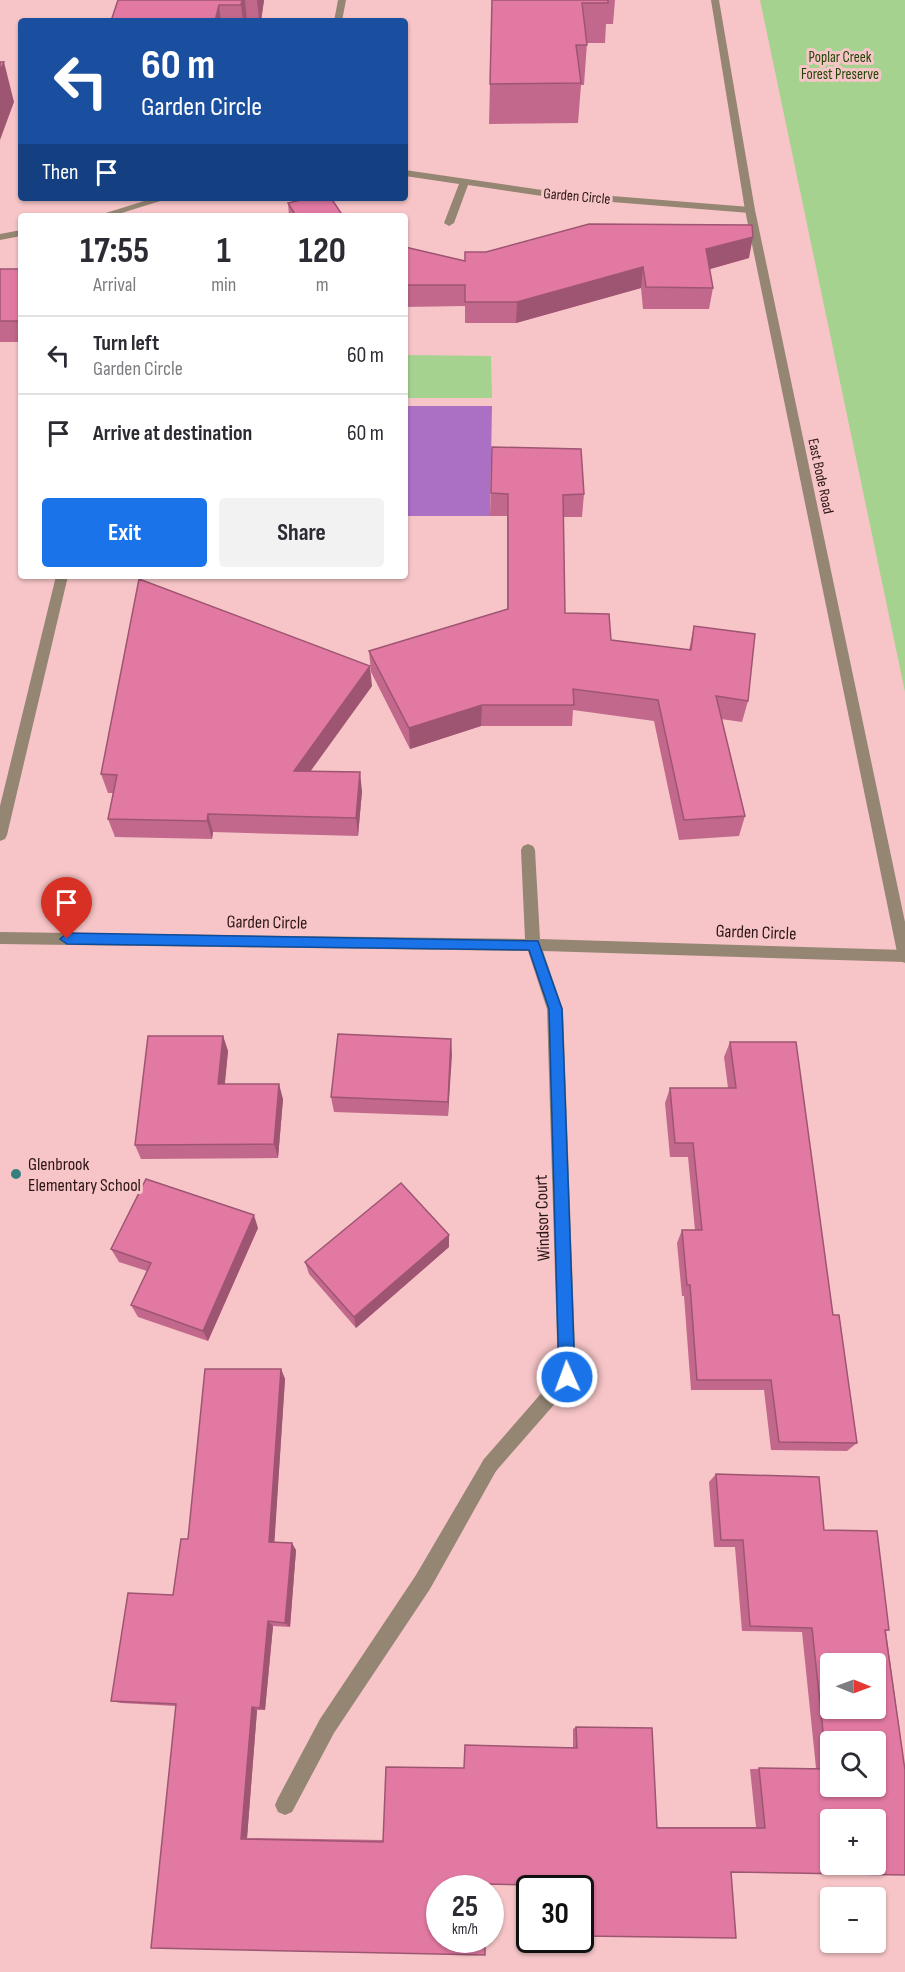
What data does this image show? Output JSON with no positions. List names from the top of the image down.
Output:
{
  "streets": {
    "street": ["Garden Circle", "East Bode Road", "Windsor Court"]
  },
  "crossings": [
    ["Garden Circle", "East Bode Road"],
    ["Garden Circle", "Windsor Court"]
  ],
  "parks": ["Poplar Creek Forest Preserve"],
  "places": ["Glenbrook Elementary School"],
  "north": "right",
  "page": {
    "turn": ["60 m", "Garden Circle"],
    "then": "Then",
    "eta": [
      "17:55",
      "Arrival",
      "1",
      "min",
      "120",
      "m"
    ],
    "list": [
      {
        "name": "Turn left",
        "note": "Garden Circle",
        "value": "60 m"
      },
      {
        "name": "Arrive at destination",
        "value": "60 m"
      }
    ],
    "buttons": ["Exit", "Share"],
    "map_buttons": ["+", "−"],
    "speed": "25 km/h",
    "limit": "30"
  }
}
